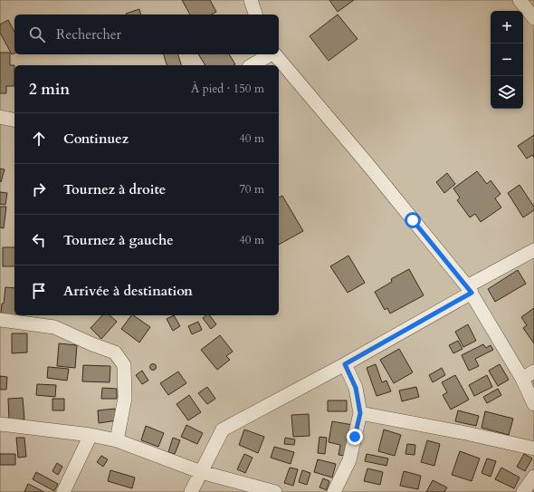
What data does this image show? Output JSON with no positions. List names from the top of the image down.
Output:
{
  "page": {
    "map_buttons": ["+", "−"],
    "search": "Rechercher",
    "heading": ["2 min", "À pied · 150 m"],
    "list": [
      ["Continuez", "40 m"],
      ["Tournez à droite", "70 m"],
      ["Tournez à gauche", "40 m"],
      "Arrivée à destination"
    ]
  }
}
